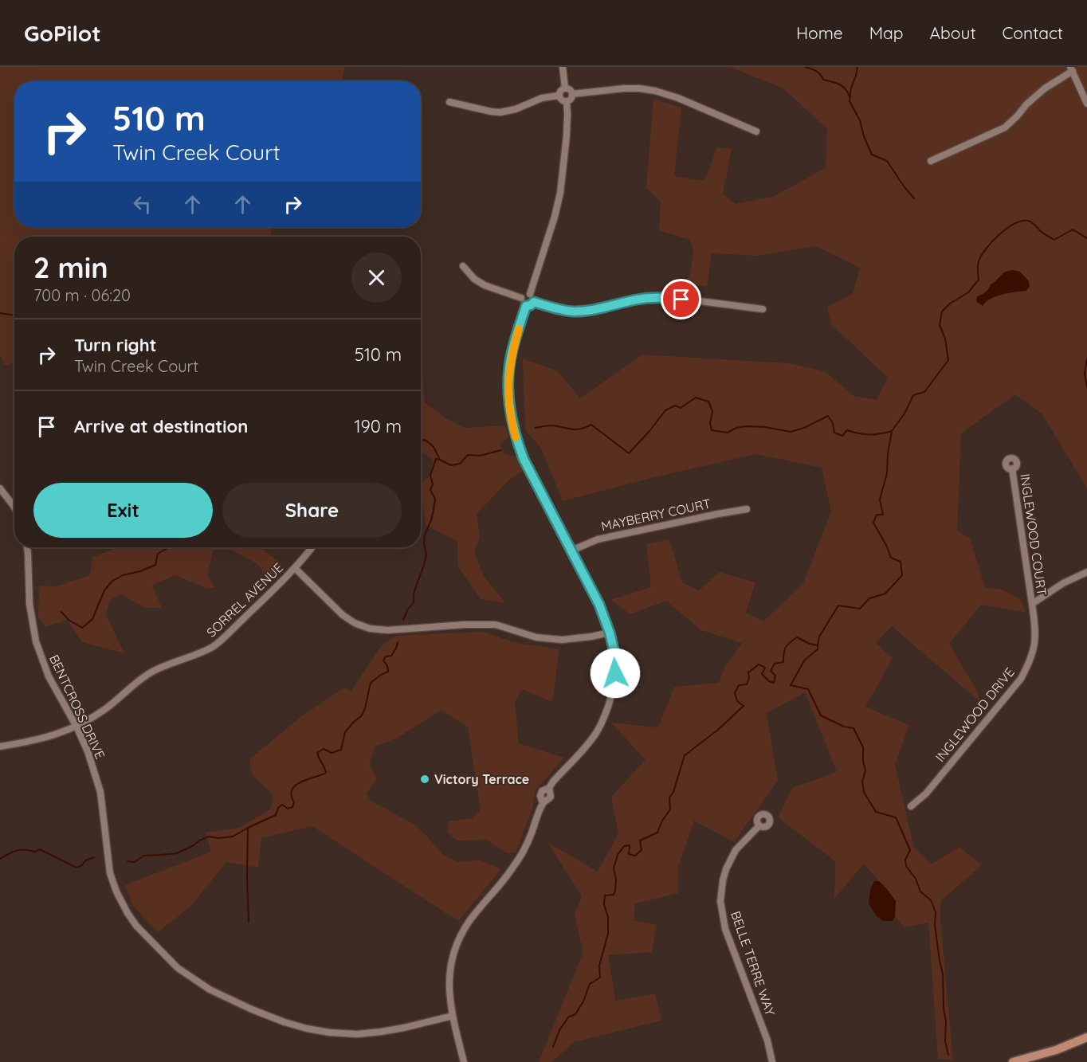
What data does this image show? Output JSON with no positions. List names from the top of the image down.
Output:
{
  "streets": {
    "street": [
      "MAYBERRY COURT",
      "INGLEWOOD COURT",
      "SORREL AVENUE",
      "BENTCROSS DRIVE",
      "INGLEWOOD DRIVE",
      "BELLE TERRE WAY"
    ]
  },
  "crossings": [
    ["INGLEWOOD COURT", "INGLEWOOD DRIVE"],
    ["SORREL AVENUE", "BENTCROSS DRIVE"]
  ],
  "places": ["Victory Terrace"],
  "page": {
    "header": "GoPilot",
    "nav": [
      "Home",
      "Map",
      "About",
      "Contact"
    ],
    "turn": ["510 m", "Twin Creek Court"],
    "heading": ["2 min", "700 m · 06:20"],
    "list": [
      {
        "name": "Turn right",
        "note": "Twin Creek Court",
        "value": "510 m"
      },
      {
        "name": "Arrive at destination",
        "value": "190 m"
      }
    ],
    "buttons": ["Exit", "Share"]
  }
}
